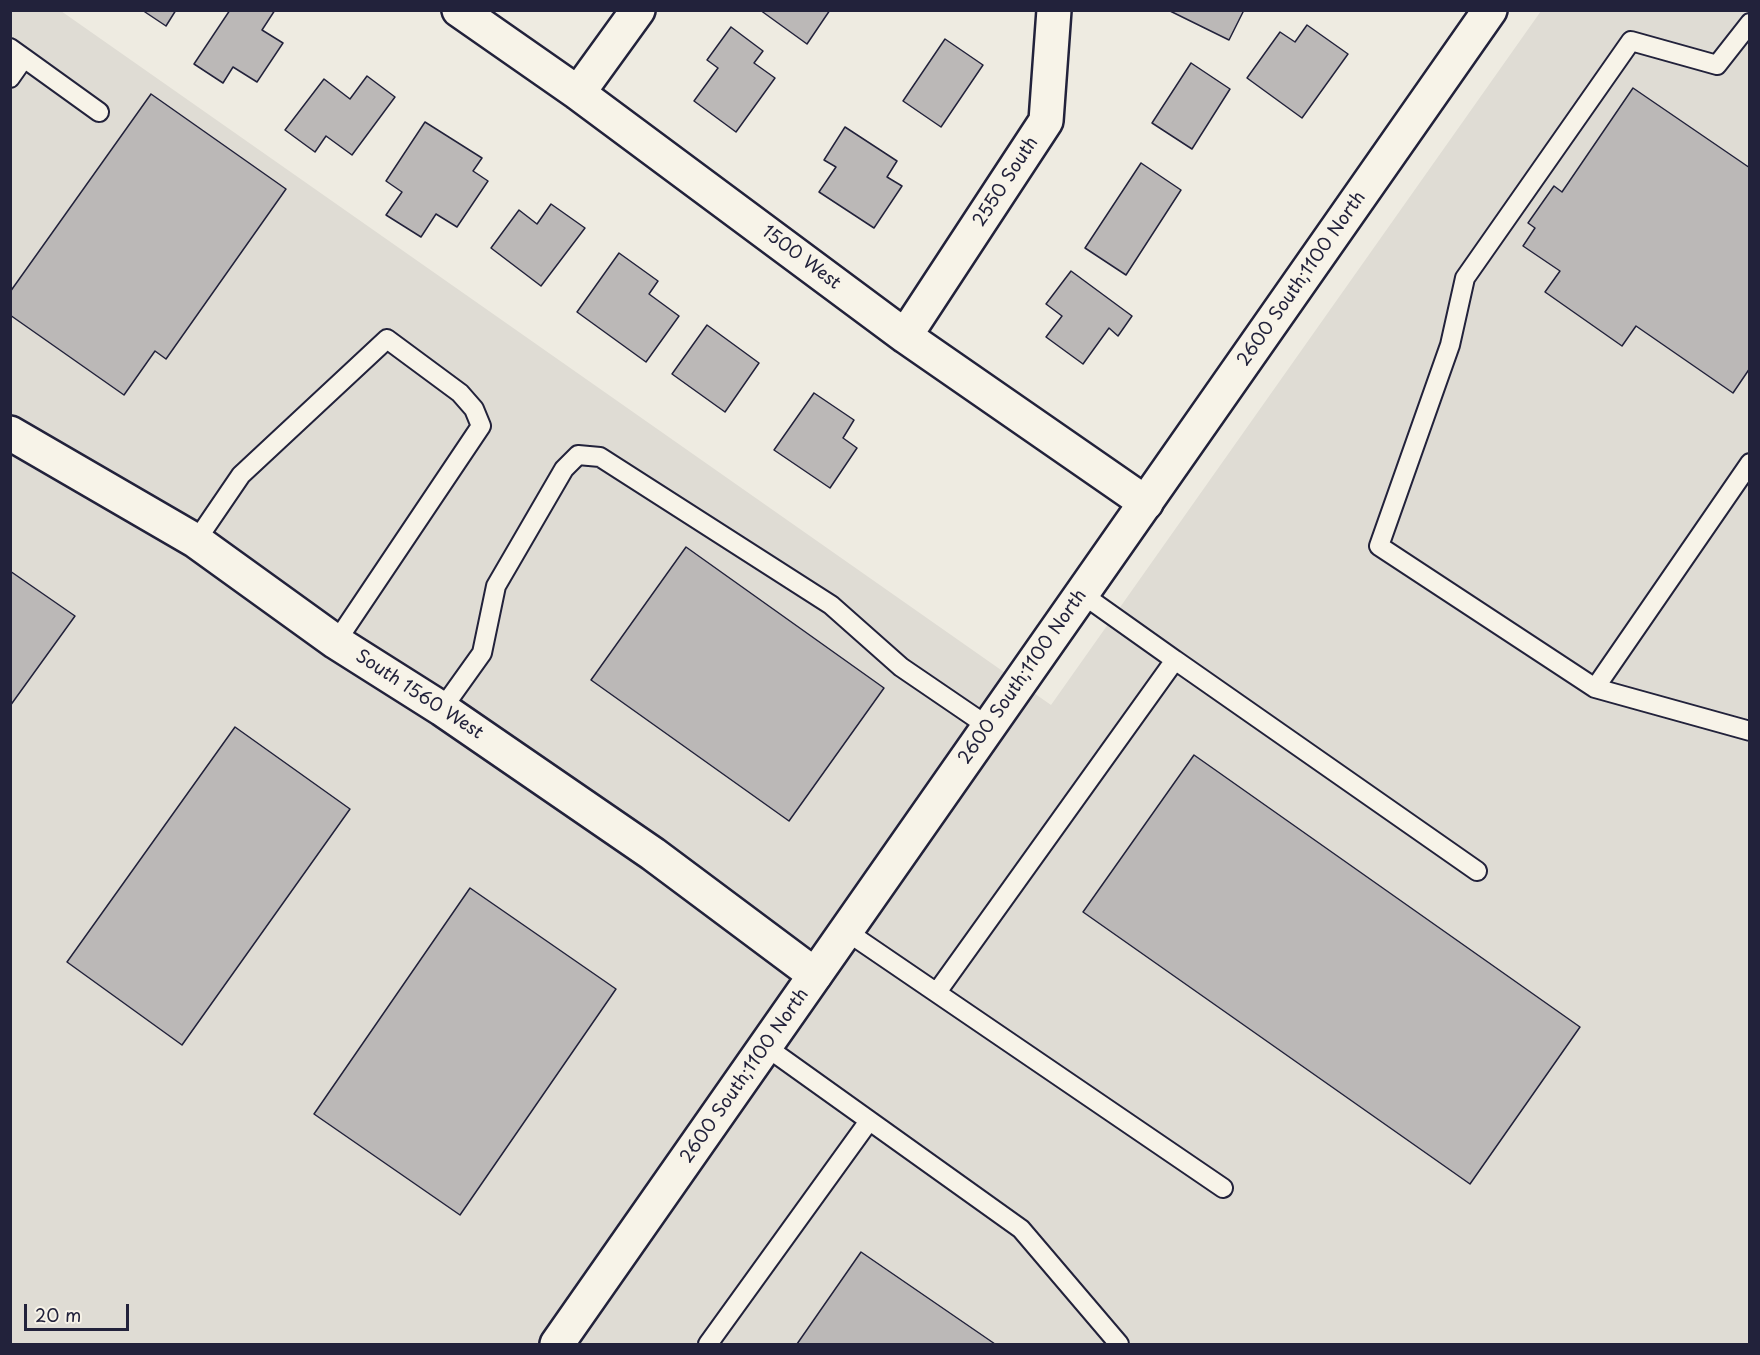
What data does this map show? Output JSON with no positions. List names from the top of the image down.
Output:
{
  "streets": {
    "street": [
      "2550 South",
      "1500 West",
      "2600 South;1100 North",
      "South 1560 West"
    ]
  },
  "crossings": [
    ["2550 South", "1500 West"],
    ["1500 West", "2600 South;1100 North"],
    ["2600 South;1100 North", "South 1560 West"]
  ],
  "scale_bar": "20 m"
}
